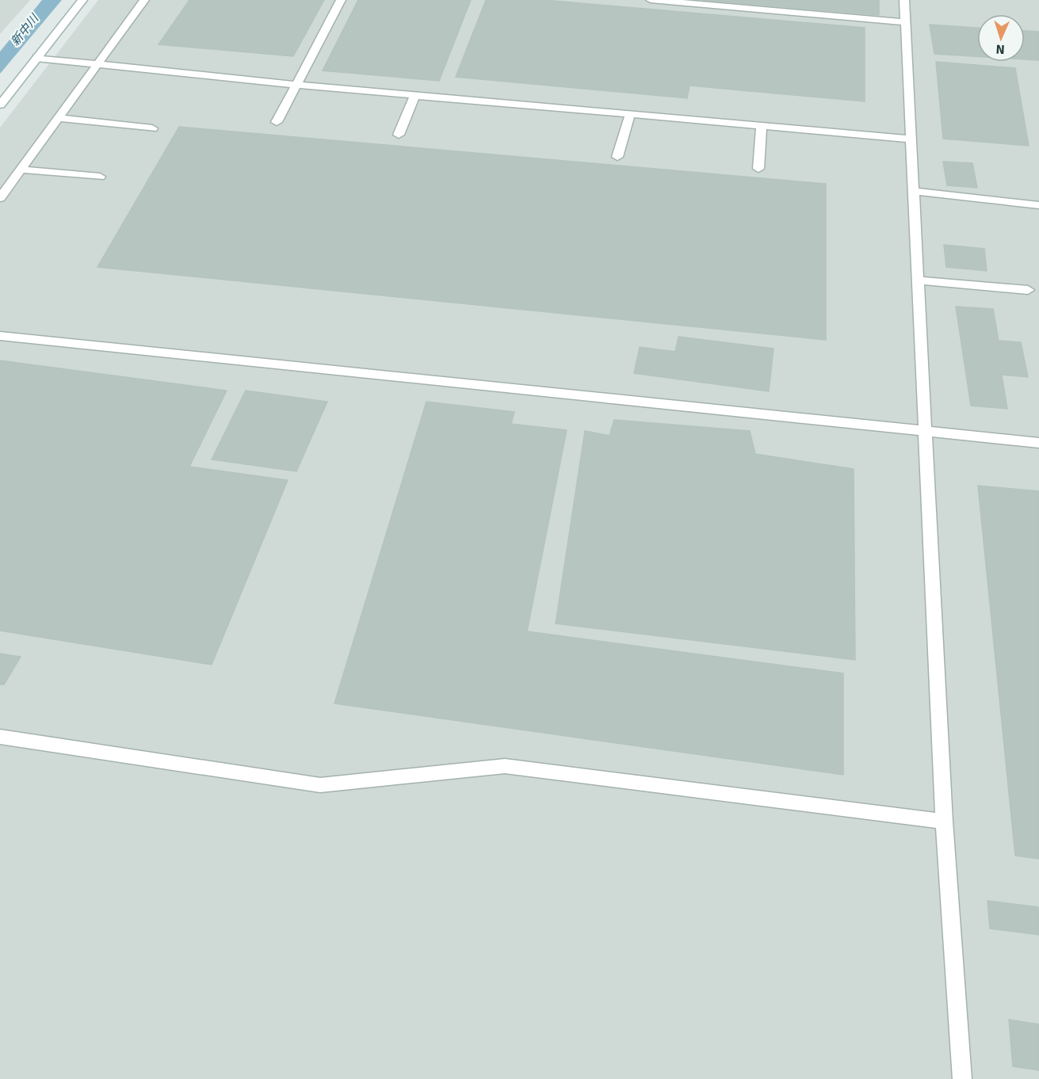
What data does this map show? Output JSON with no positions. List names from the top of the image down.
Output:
{
  "water": ["新中川"],
  "north": "bottom"
}
